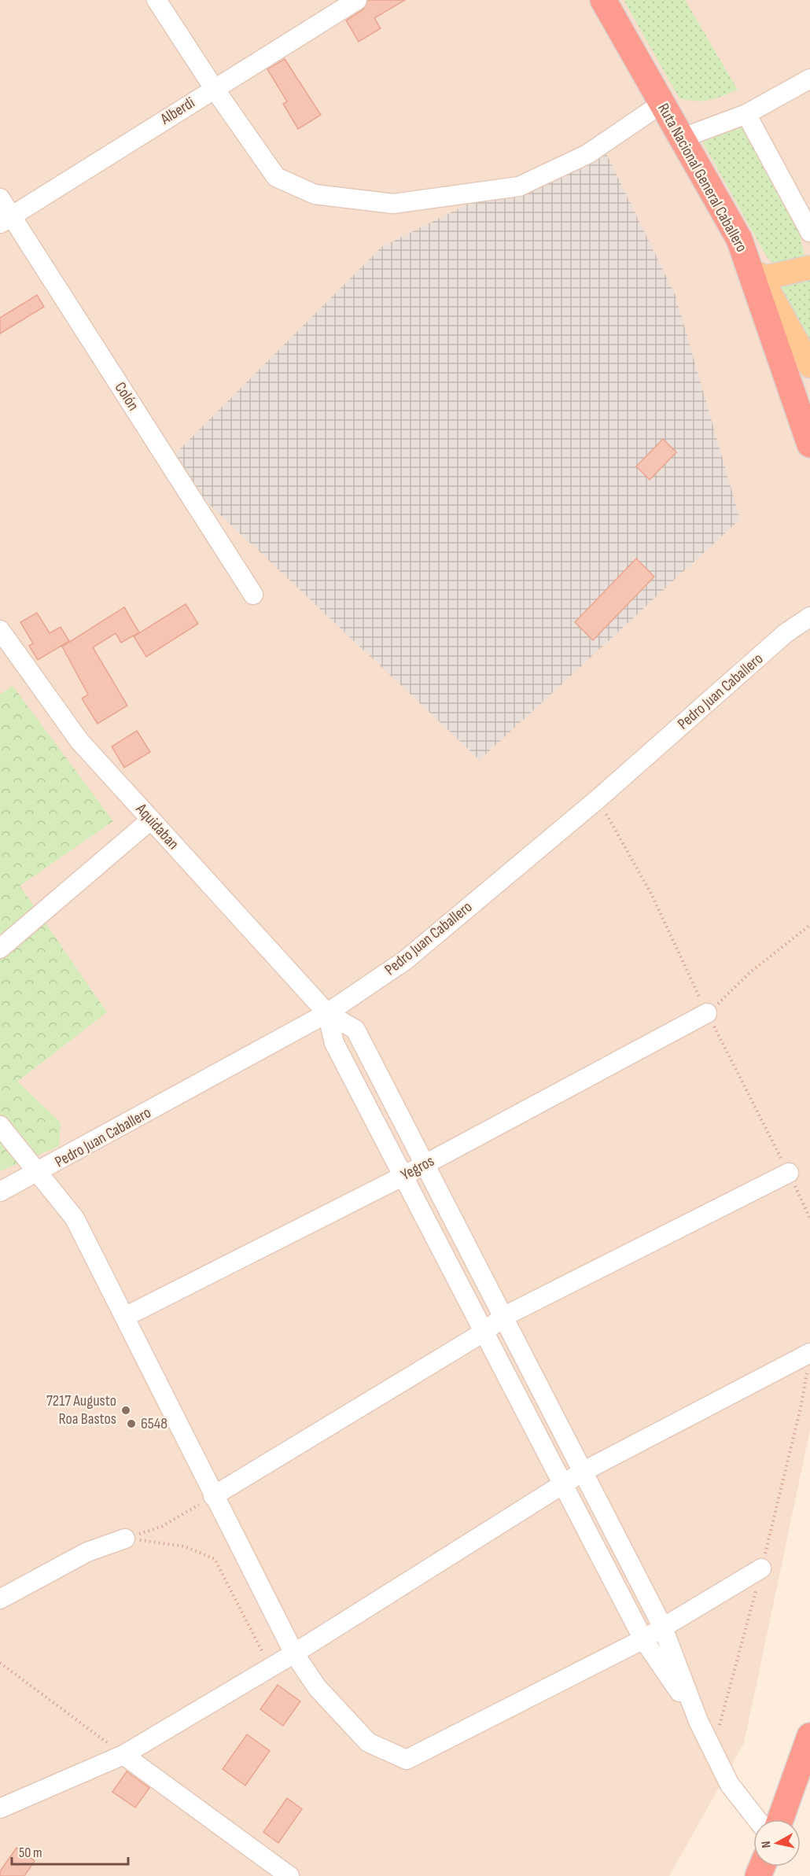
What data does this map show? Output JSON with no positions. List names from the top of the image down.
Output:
{
  "streets": {
    "highway": ["Ruta Nacional General Caballero"],
    "street": [
      "Alberdi",
      "Colón",
      "Pedro Juan Caballero",
      "Aquidaban",
      "Yegros"
    ]
  },
  "crossings": [
    ["Alberdi", "Colón"],
    ["Pedro Juan Caballero", "Aquidaban"]
  ],
  "places": ["7217 Augusto Roa Bastos", "6548"],
  "scale_bar": "50 m",
  "north": "left"
}
